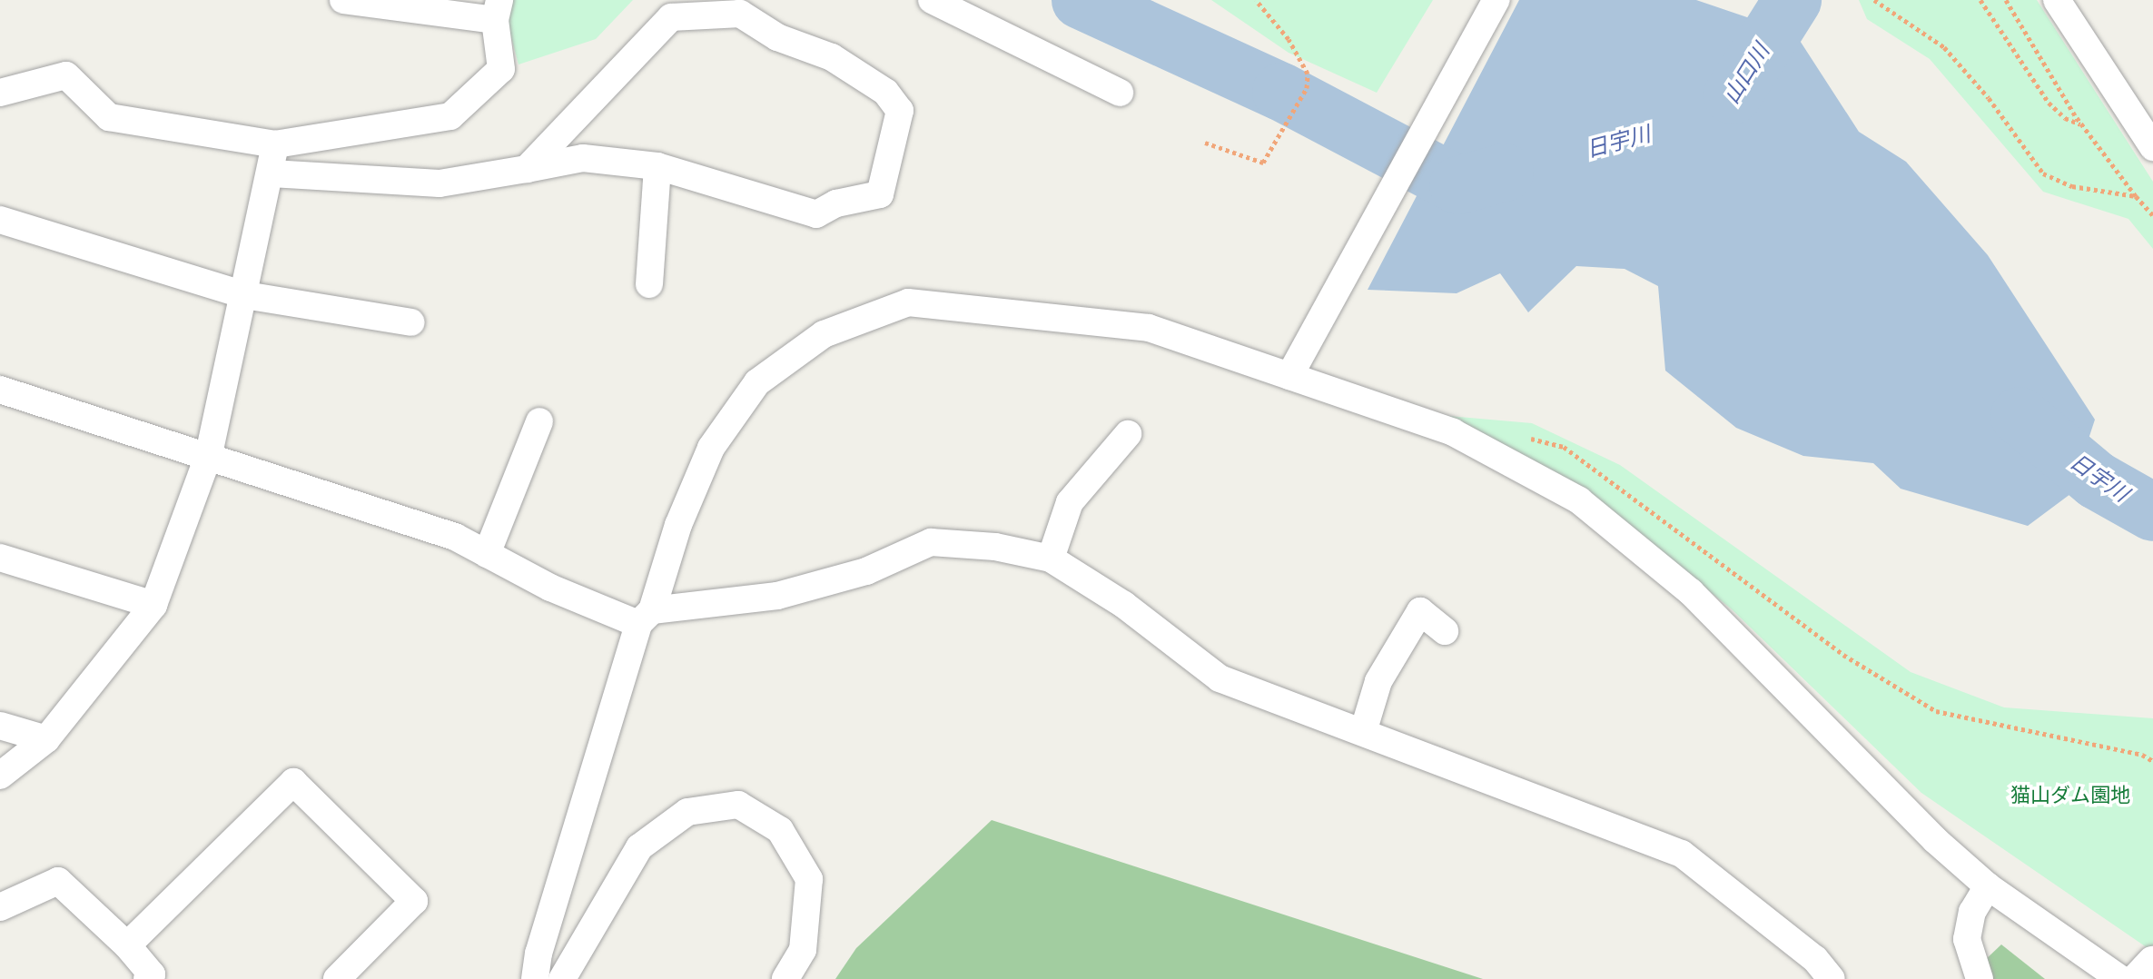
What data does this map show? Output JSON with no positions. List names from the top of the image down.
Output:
{
  "water": ["山口川", "日宇川"],
  "parks": ["猫山ダム園地"]
}
